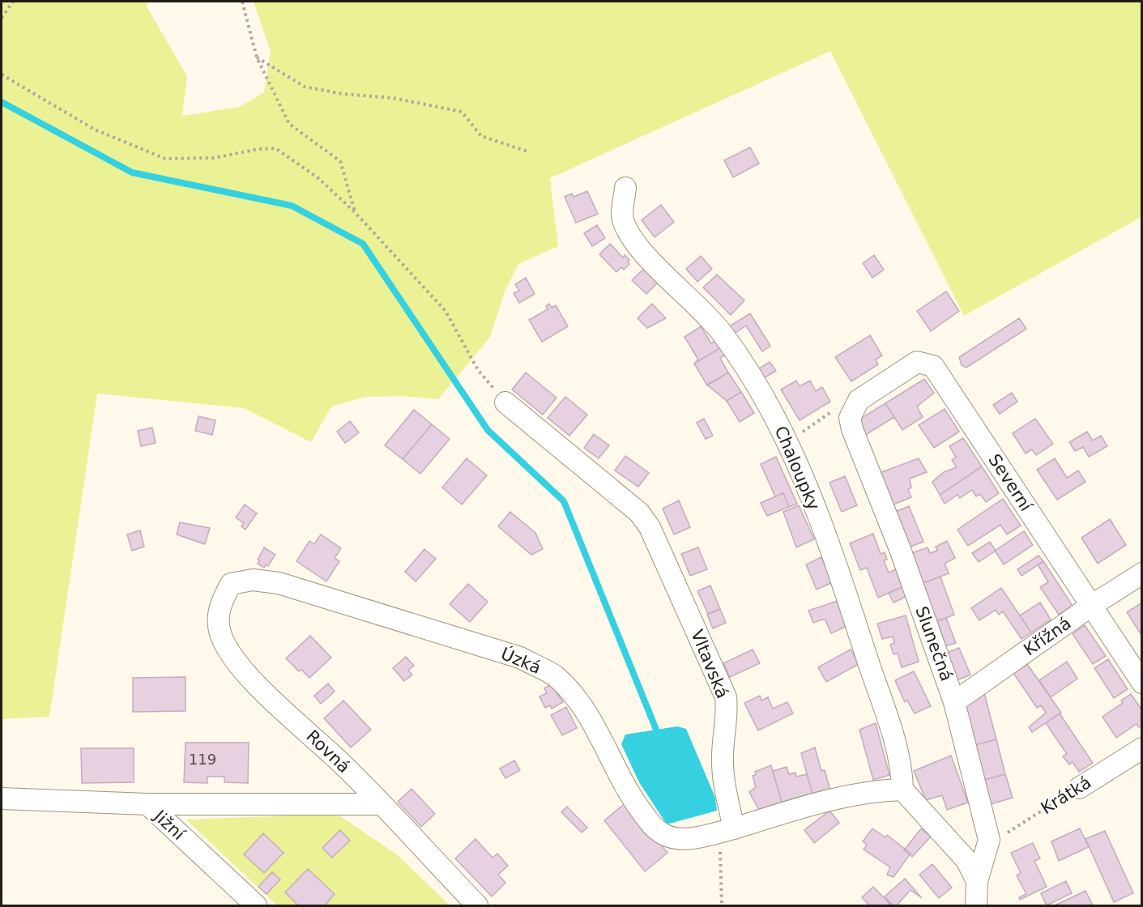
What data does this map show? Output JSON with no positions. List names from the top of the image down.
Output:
{
  "streets": {
    "street": [
      "Chaloupky",
      "Severní",
      "Křížná",
      "Slunečná",
      "Úzká",
      "Vltavská",
      "Rovná",
      "Krátká",
      "Jižní"
    ]
  },
  "crossings": [
    ["Severní", "Křížná"],
    ["Severní", "Slunečná"],
    ["Křížná", "Slunečná"],
    ["Slunečná", "Krátká"],
    ["Úzká", "Vltavská"],
    ["Úzká", "Rovná"]
  ],
  "house_numbers": ["119"]
}
